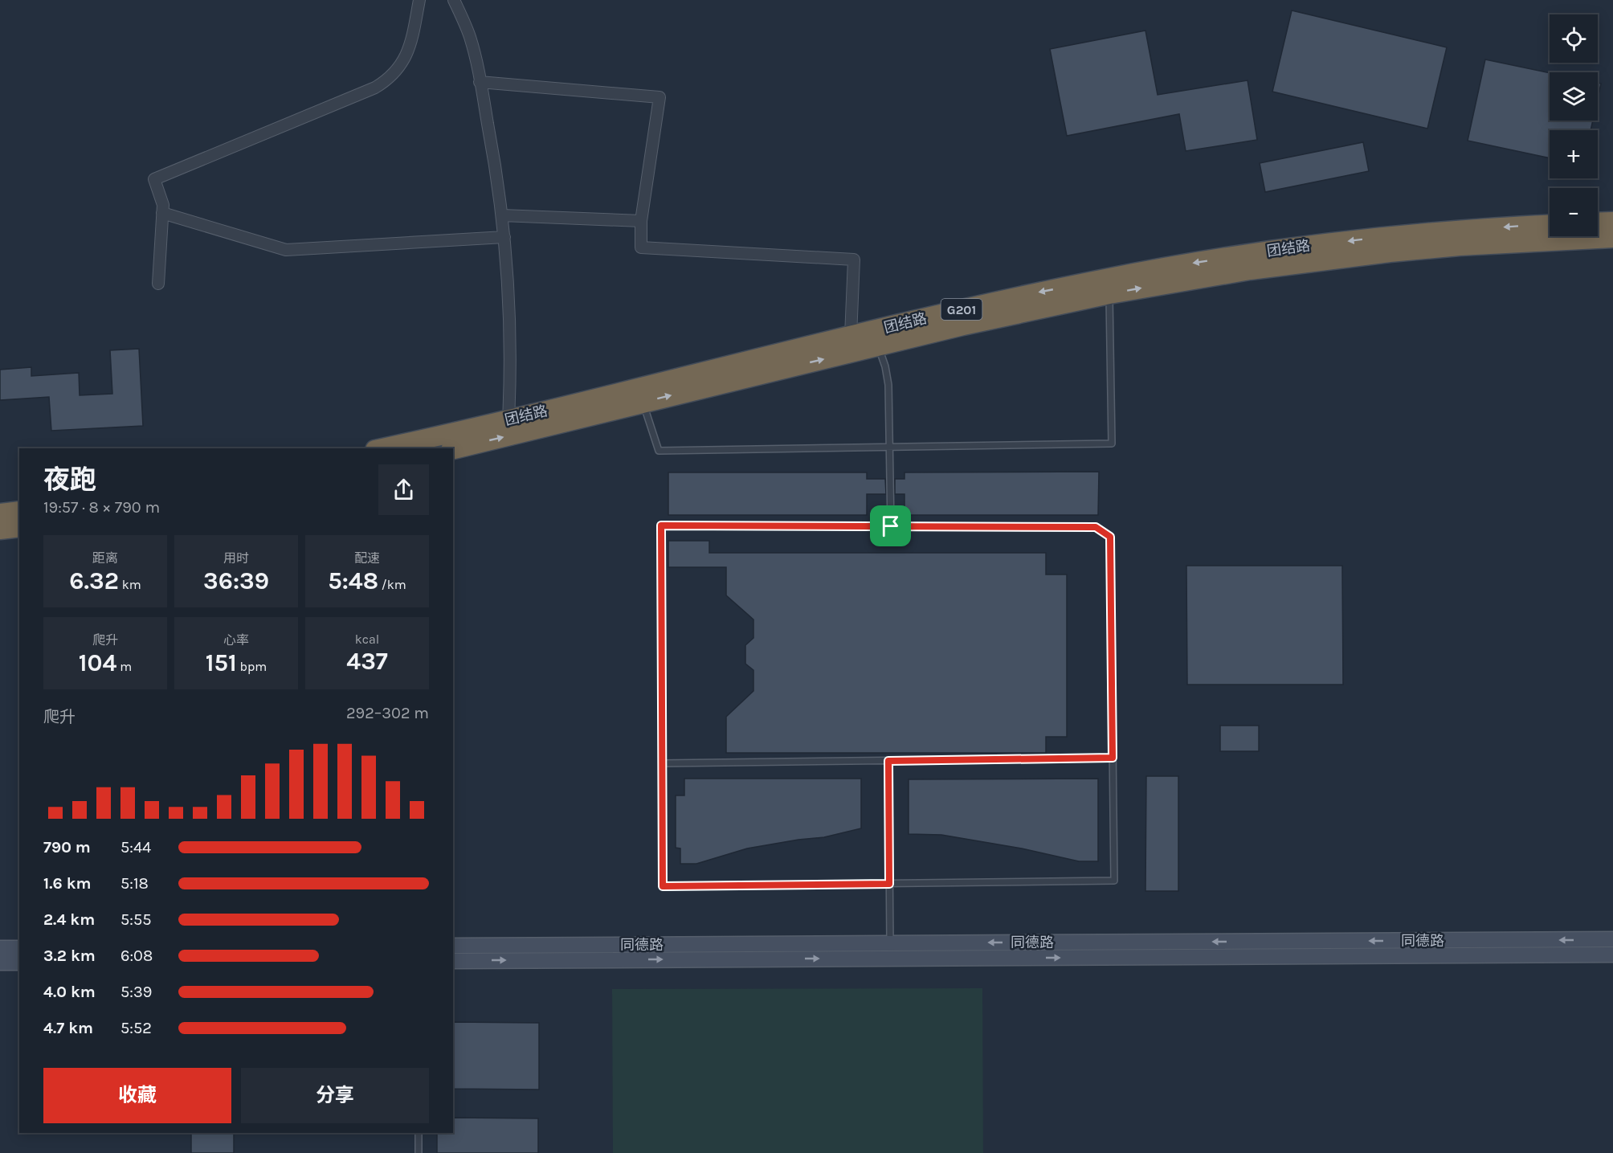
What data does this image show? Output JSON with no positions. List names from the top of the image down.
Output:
{
  "streets": {
    "highway": ["团结路", "G201"],
    "main road": ["同德路"]
  },
  "page": {
    "map_buttons": ["+", "−"],
    "heading": ["夜跑", "19:57 · 8 × 790 m"],
    "stats": [
      ["距离", "6.32 km"],
      ["用时", "36:39"],
      ["配速", "5:48 /km"],
      ["爬升", "104 m"],
      ["心率", "151 bpm"],
      ["kcal", "437"]
    ],
    "chart": ["爬升", "292–302 m"],
    "list": [
      {
        "name": "790 m",
        "note": "5:44"
      },
      {
        "name": "1.6 km",
        "note": "5:18"
      },
      {
        "name": "2.4 km",
        "note": "5:55"
      },
      {
        "name": "3.2 km",
        "note": "6:08"
      },
      {
        "name": "4.0 km",
        "note": "5:39"
      },
      {
        "name": "4.7 km",
        "note": "5:52"
      }
    ],
    "buttons": ["收藏", "分享"]
  }
}
